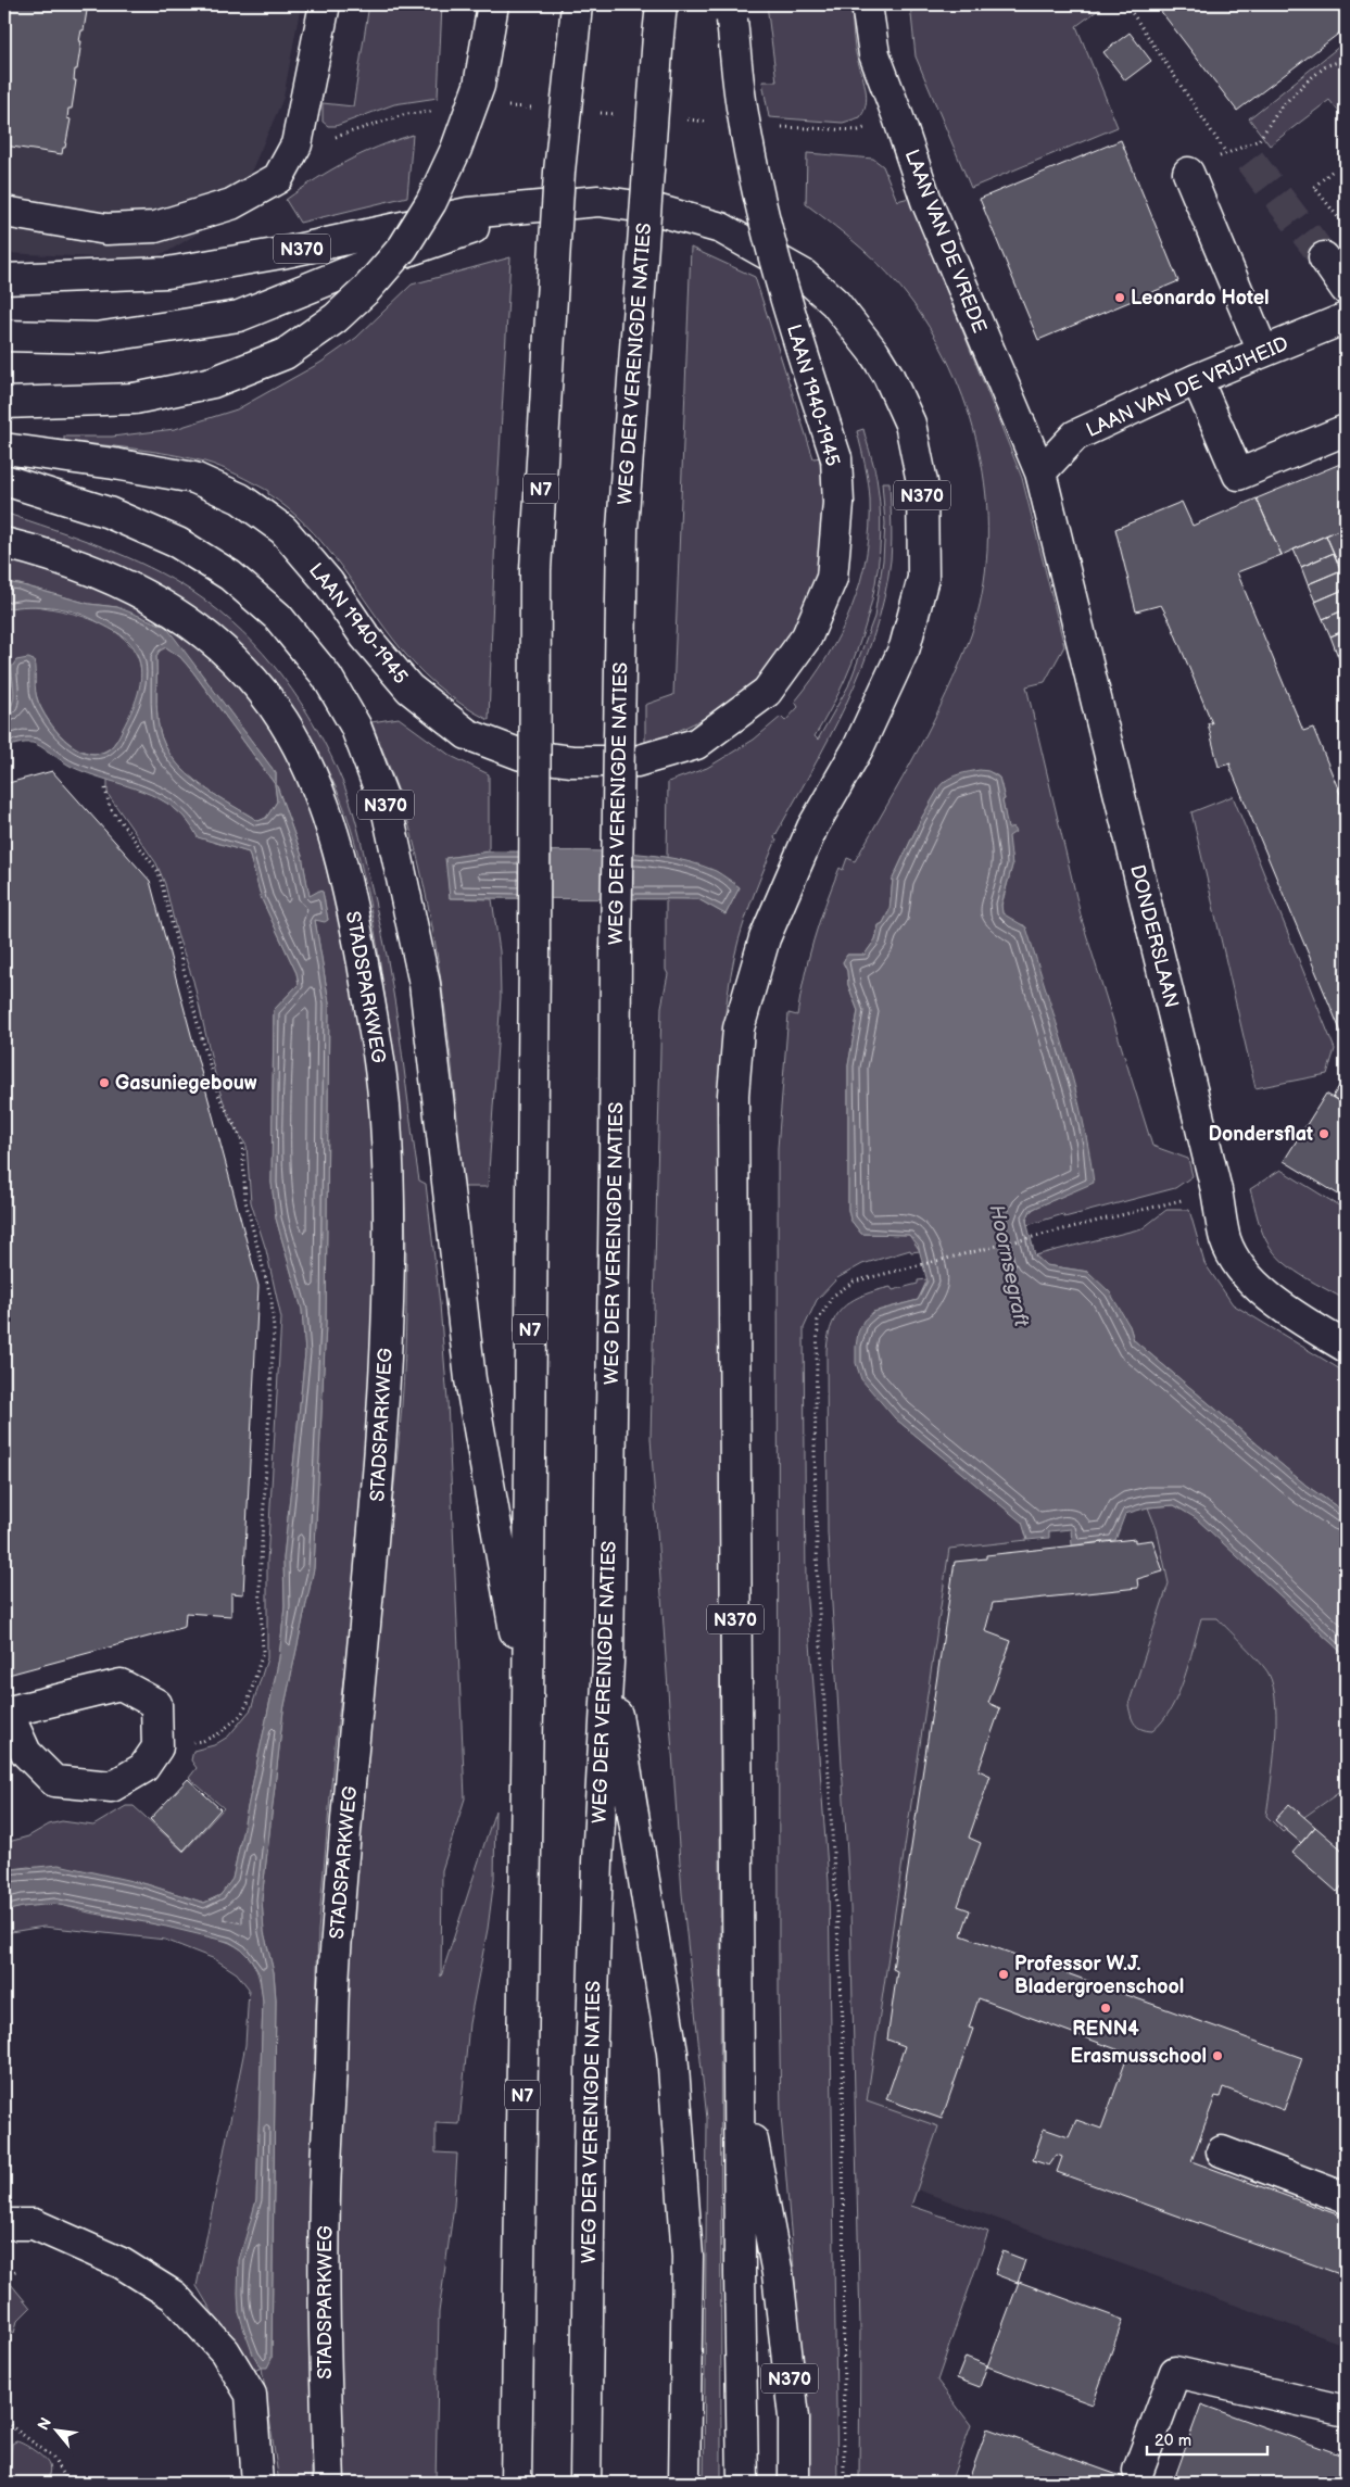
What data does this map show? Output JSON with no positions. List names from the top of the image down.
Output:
{
  "streets": {
    "main road": [
      "LAAN VAN DE VREDE",
      "N370",
      "WEG DER VERENIGDE NATIES",
      "LAAN VAN DE VRIJHEID",
      "LAAN 1940-1945",
      "N7",
      "DONDERSLAAN",
      "STADSPARKWEG"
    ]
  },
  "crossings": [
    ["LAAN VAN DE VREDE", "LAAN VAN DE VRIJHEID"],
    ["LAAN VAN DE VREDE", "DONDERSLAAN"],
    ["N370", "N7"],
    ["LAAN VAN DE VRIJHEID", "DONDERSLAAN"]
  ],
  "water": ["Hoornsegraft"],
  "places": [
    "Leonardo Hotel",
    "Gasuniegebouw",
    "Dondersflat",
    "Professor W.J. Bladergroenschool",
    "RENN4",
    "Erasmusschool"
  ],
  "scale_bar": "20 m",
  "north": "top left"
}
